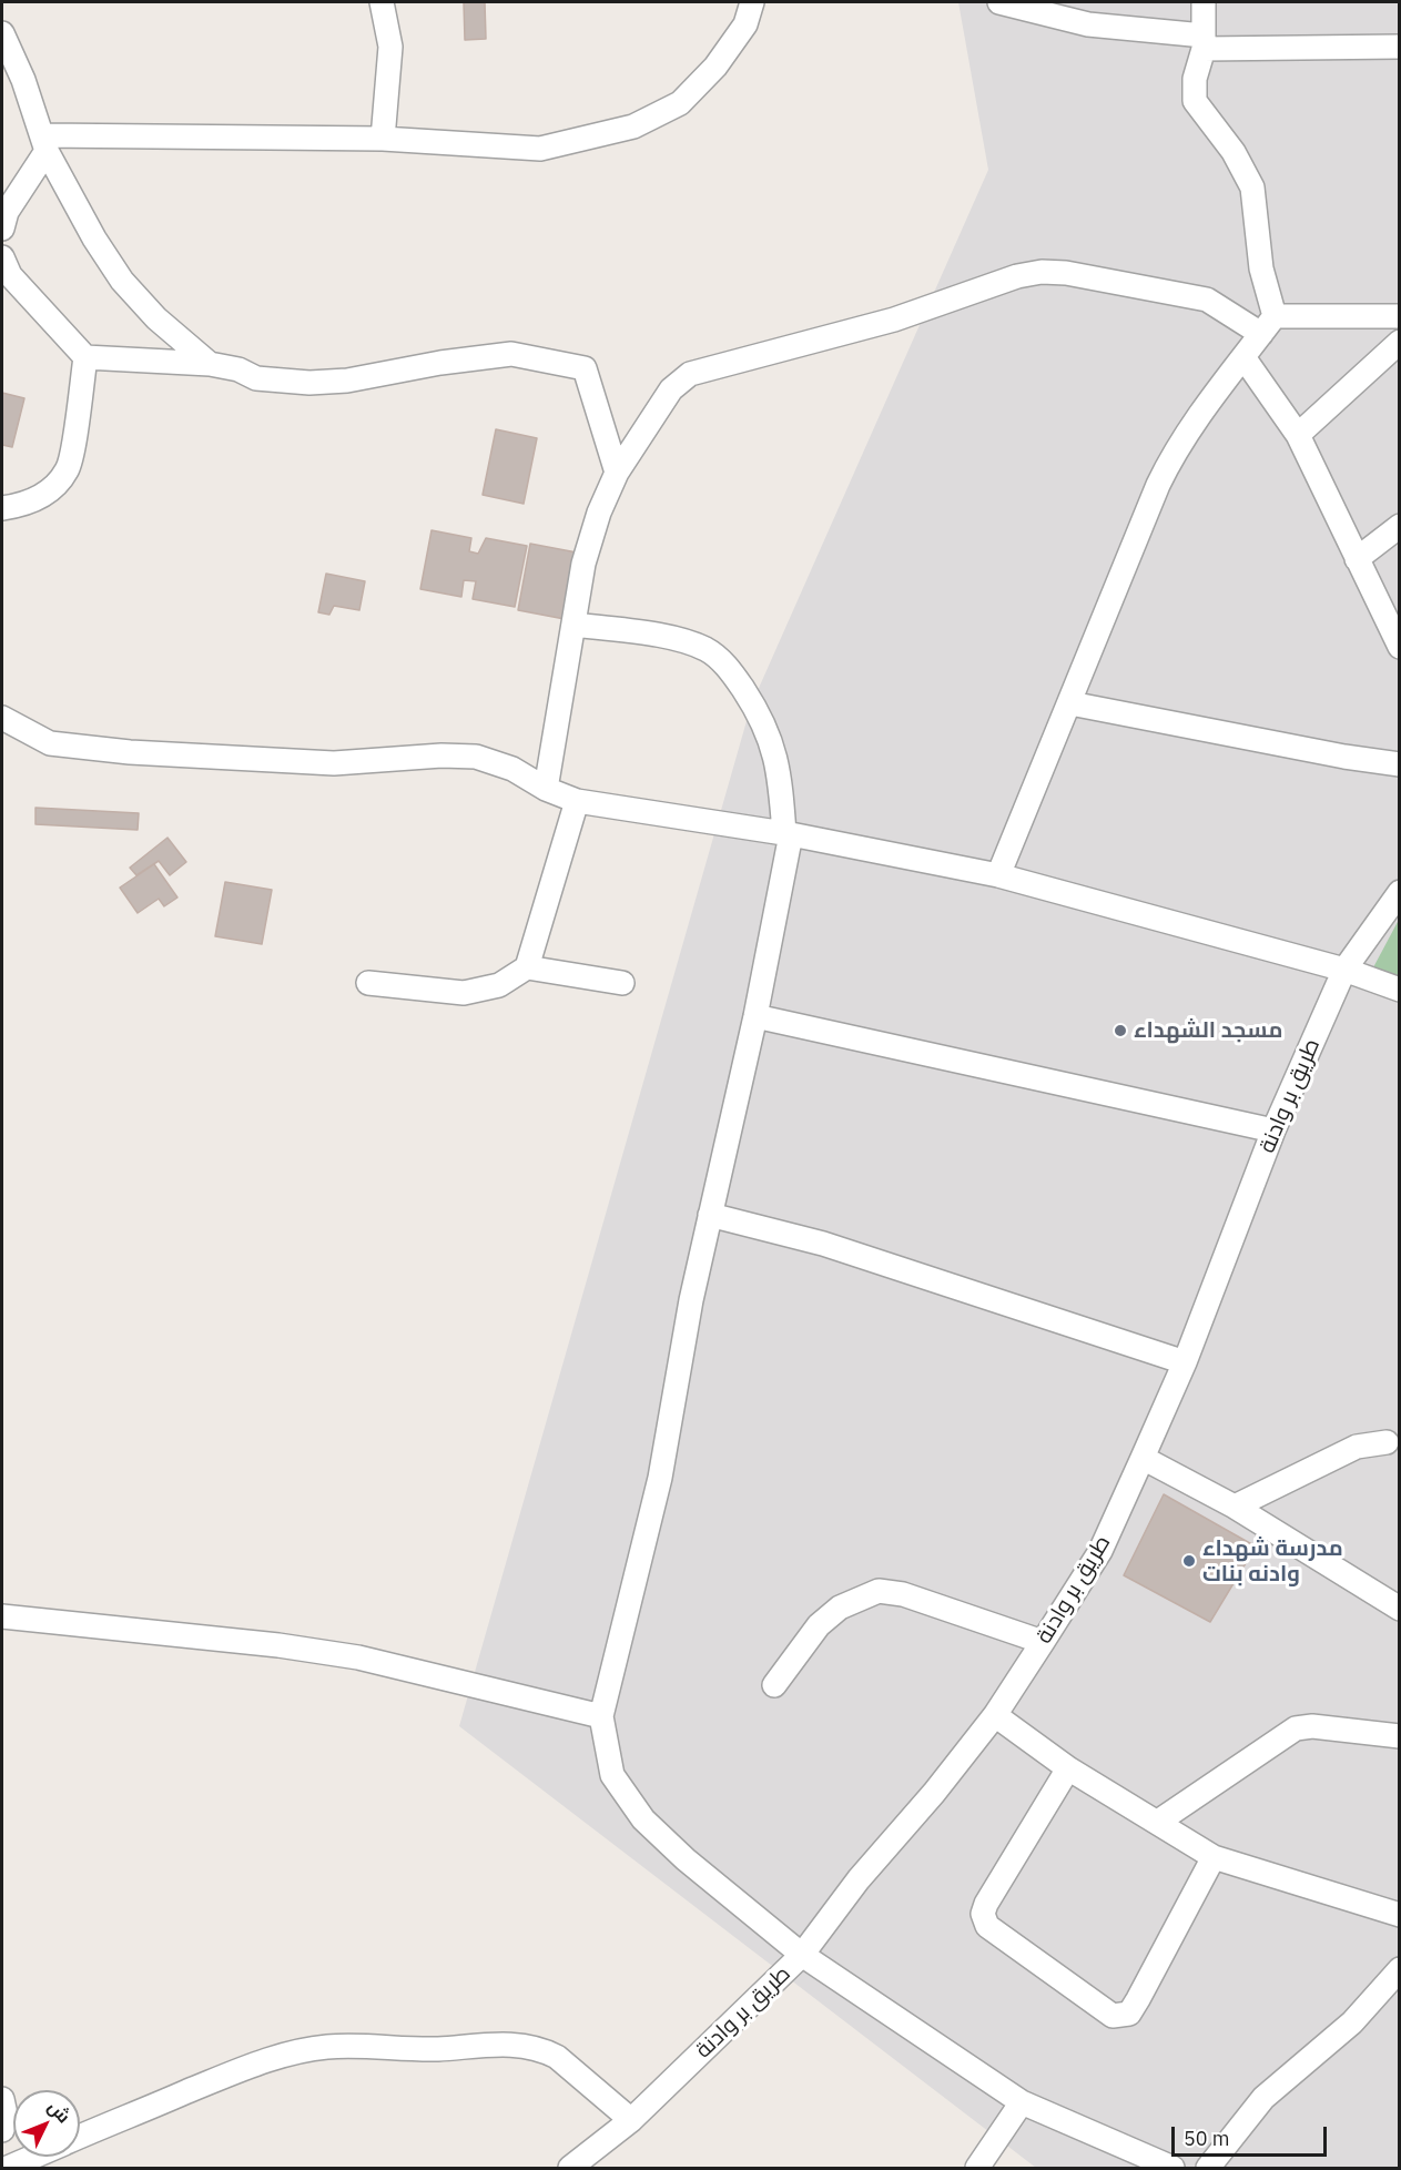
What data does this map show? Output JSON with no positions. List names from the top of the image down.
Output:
{
  "streets": {
    "street": ["طريق بر وادنة"]
  },
  "places": ["مسجد الشهداء", "مدرسة شهداء وادنه بنات"],
  "scale_bar": "50 m",
  "north": "top right"
}
